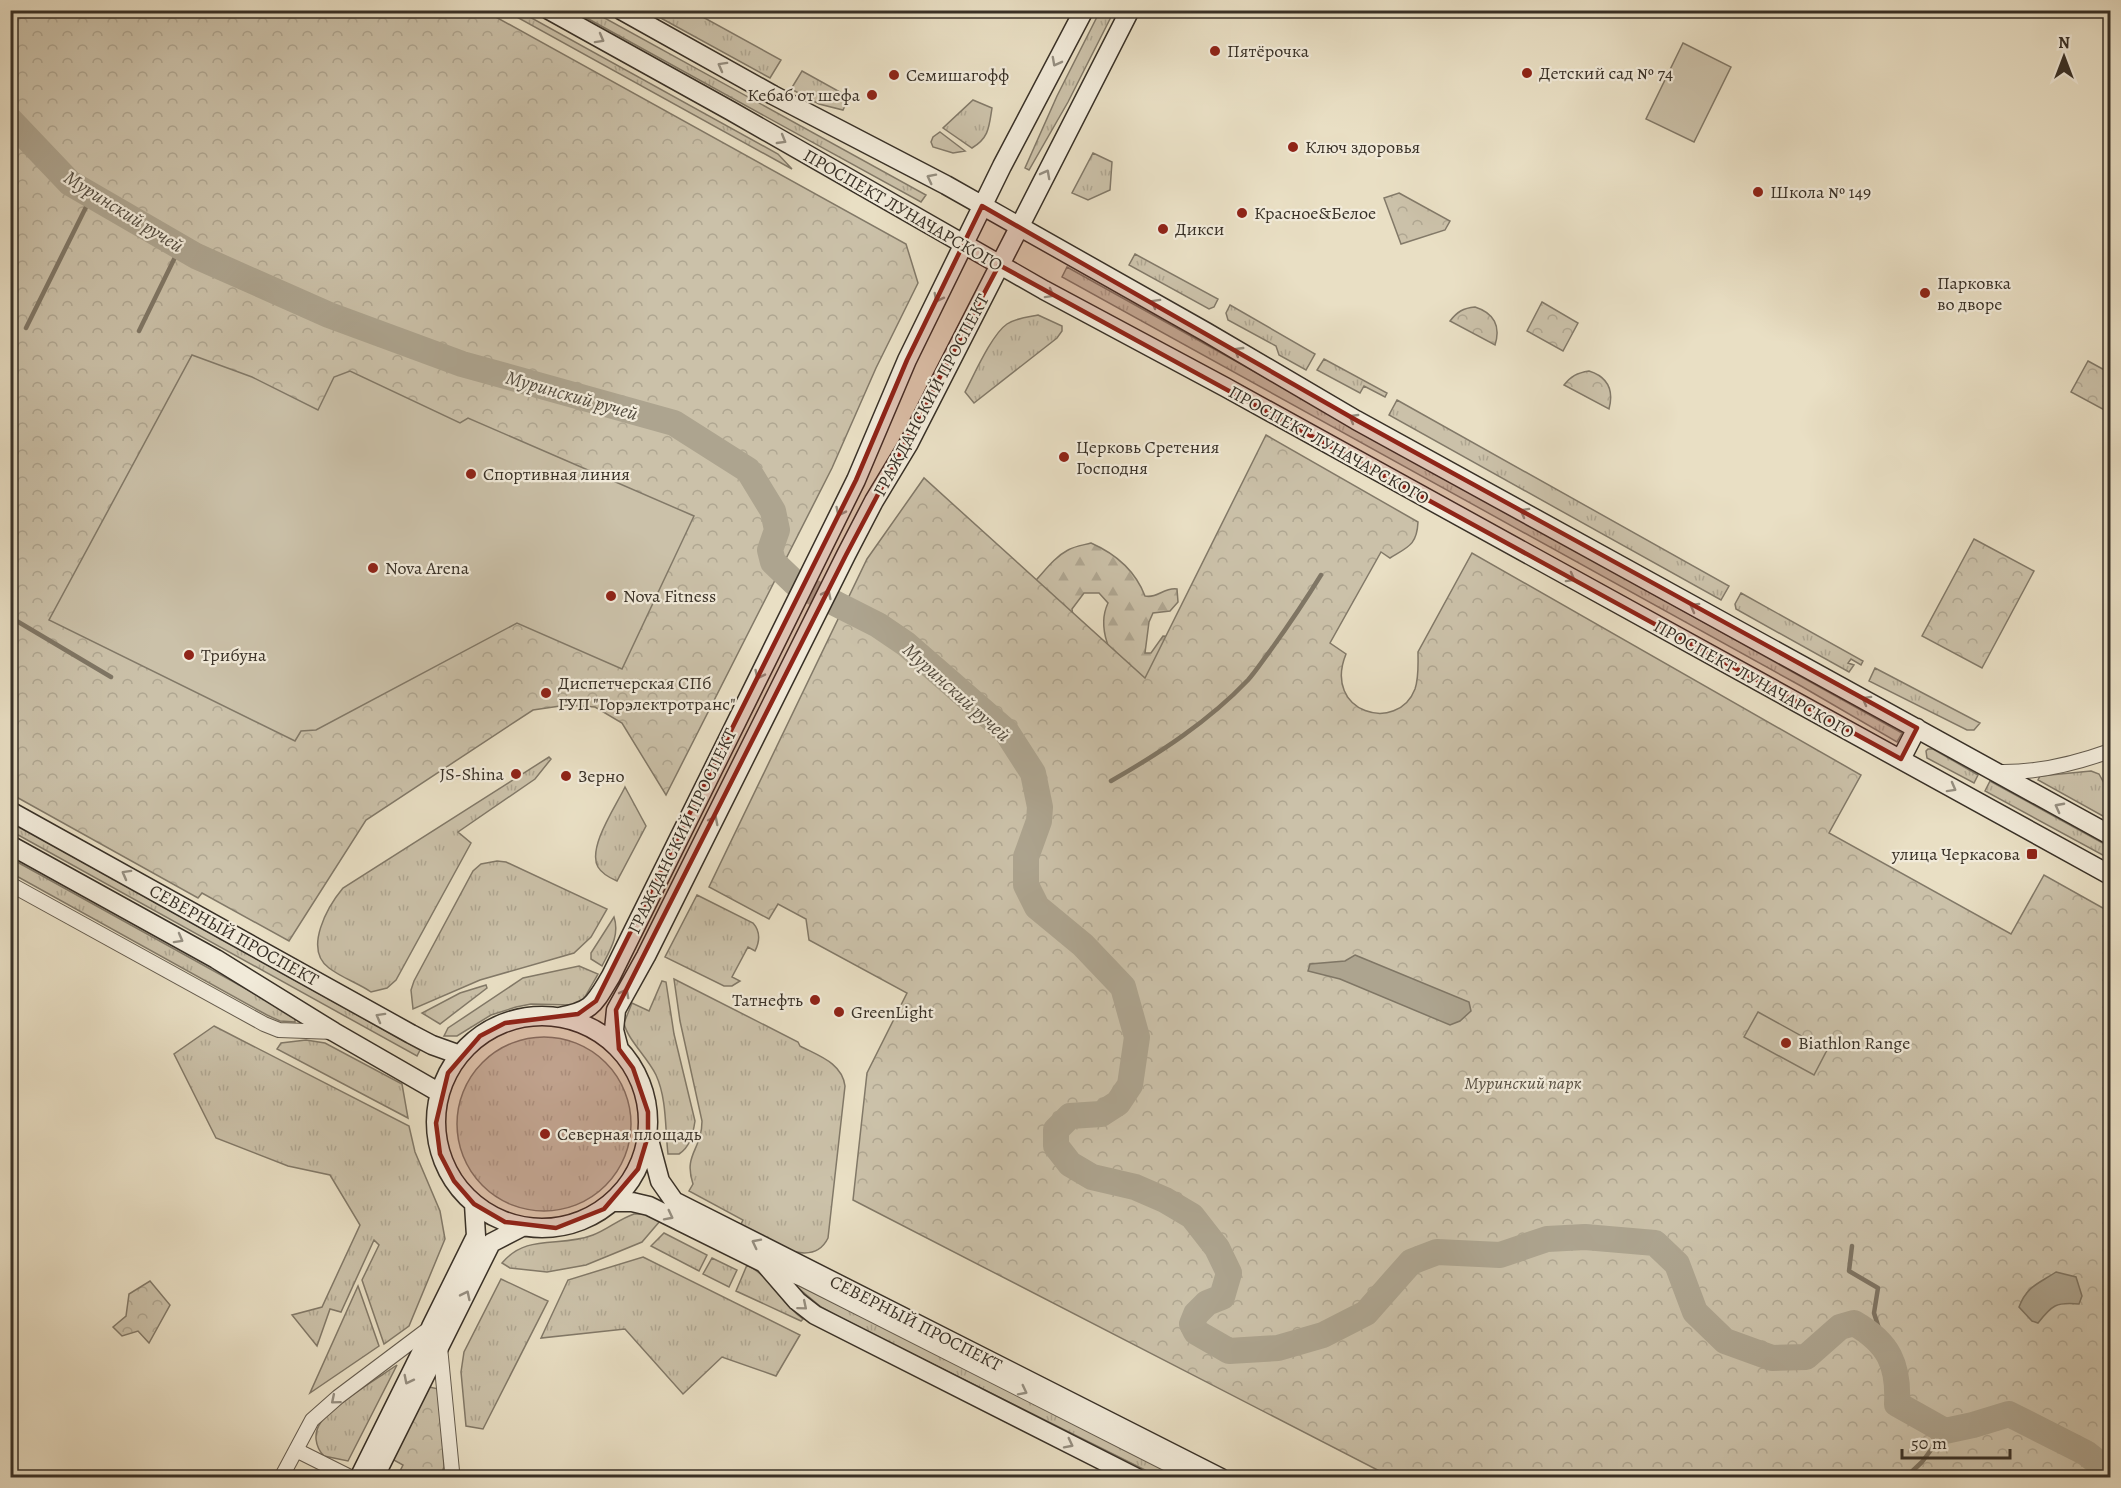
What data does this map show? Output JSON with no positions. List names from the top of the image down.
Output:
{
  "streets": {
    "main road": ["ПРОСПЕКТ ЛУНАЧАРСКОГО", "ГРАЖДАНСКИЙ ПРОСПЕКТ", "СЕВЕРНЫЙ ПРОСПЕКТ"]
  },
  "crossings": [
    ["ПРОСПЕКТ ЛУНАЧАРСКОГО", "ГРАЖДАНСКИЙ ПРОСПЕКТ"],
    ["ГРАЖДАНСКИЙ ПРОСПЕКТ", "СЕВЕРНЫЙ ПРОСПЕКТ"]
  ],
  "water": ["Муринский ручей"],
  "parks": ["Муринский парк"],
  "places": {
    "other": [
      "Пятёрочка",
      "Детский сад № 74",
      "Семишагофф",
      "Кебаб от шефа",
      "Ключ здоровья",
      "Школа № 149",
      "Красное&Белое",
      "Дикси",
      "Парковка во дворе",
      "Церковь Сретения Господня",
      "Спортивная линия",
      "Nova Arena",
      "Nova Fitness",
      "Трибуна",
      "Диспетчерская СПб ГУП \"Горэлектротранс\"",
      "JS-Shina",
      "Зерно",
      "Татнефть",
      "GreenLight",
      "Biathlon Range",
      "Северная площадь"
    ],
    "transit": ["улица Черкасова"]
  },
  "scale_bar": "50 m",
  "north": "top"
}
